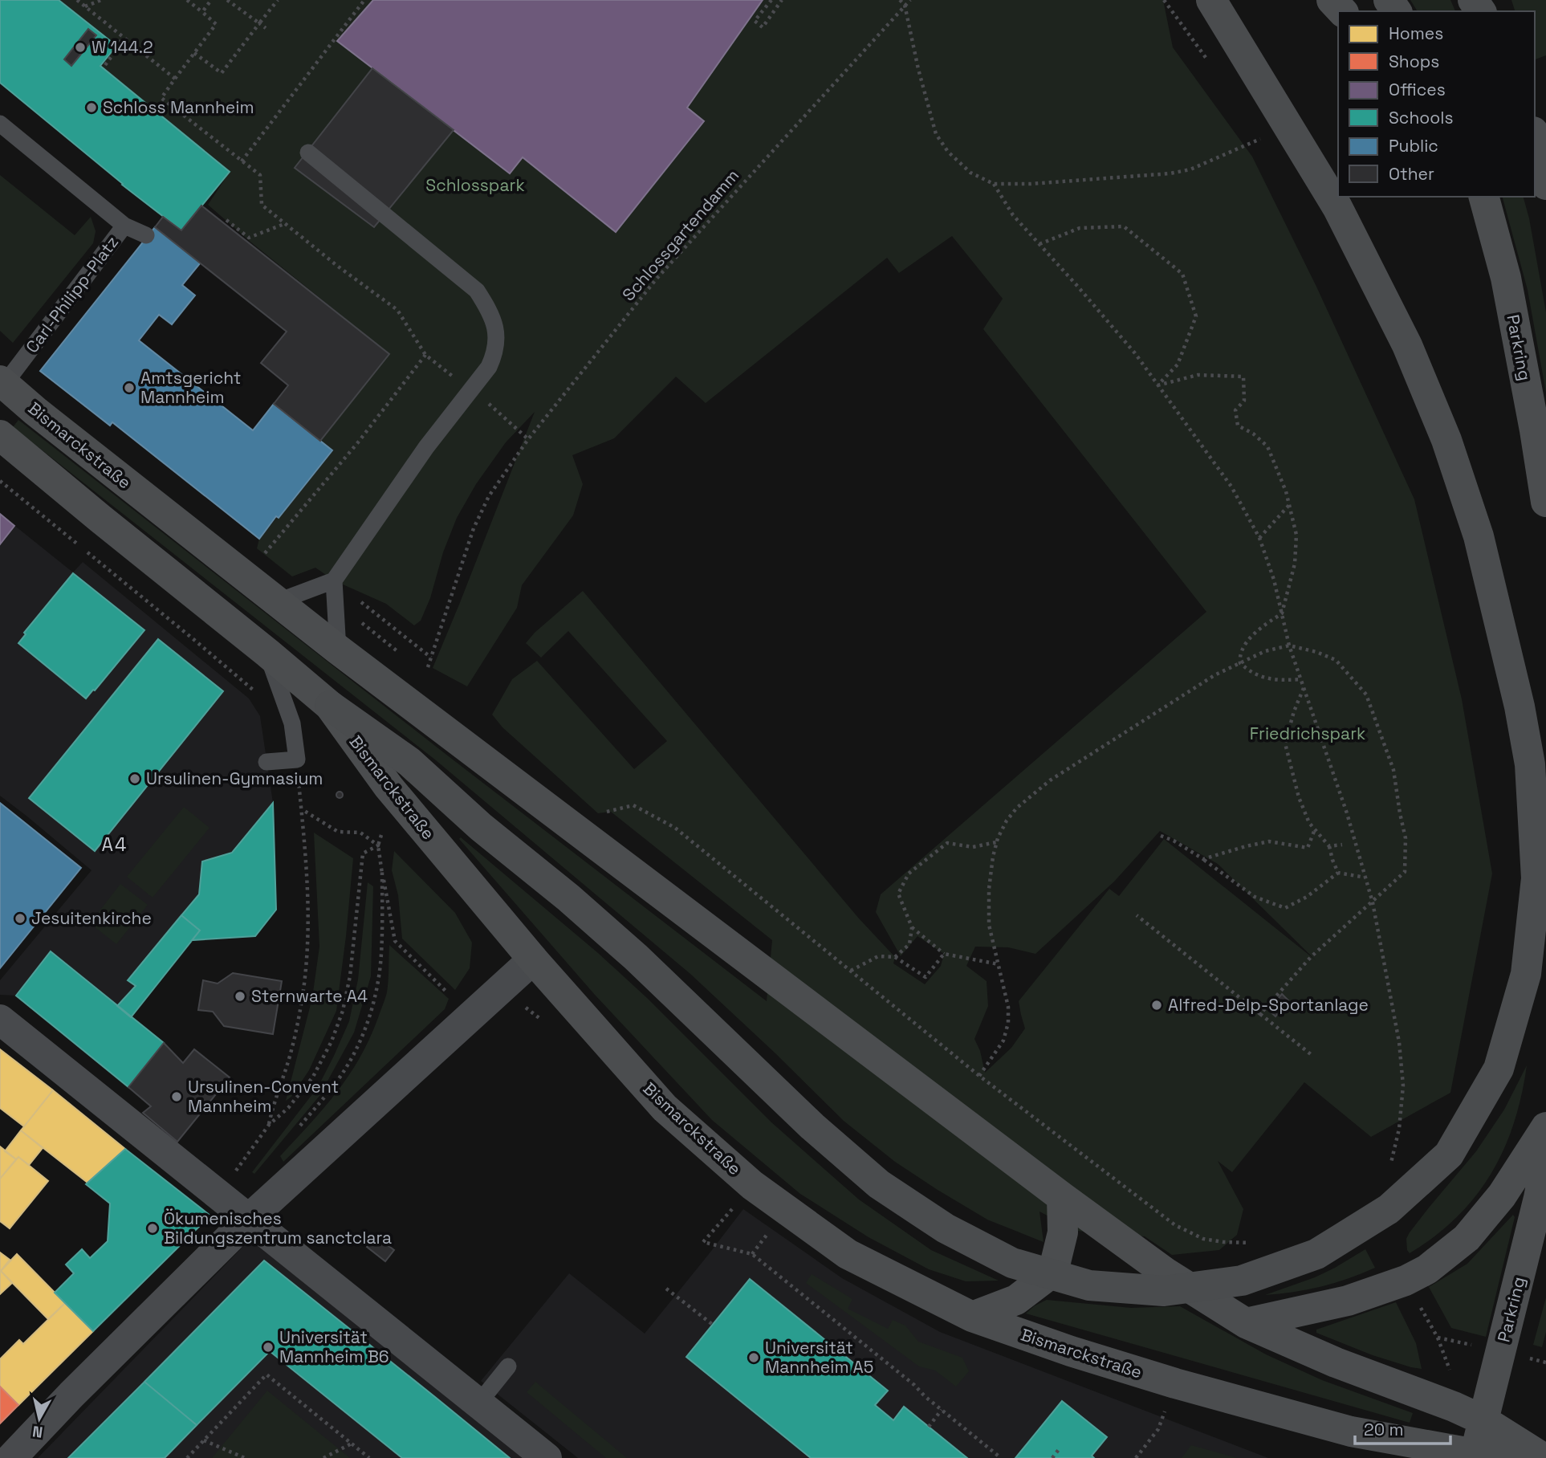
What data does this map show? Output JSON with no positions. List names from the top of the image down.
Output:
{
  "streets": {
    "main road": ["Parkring", "Bismarckstraße"],
    "lane": ["Carl-Philipp-Platz"],
    "path": ["Schlossgartendamm"]
  },
  "crossings": [
    ["Carl-Philipp-Platz", "Bismarckstraße"],
    ["Parkring", "Bismarckstraße"]
  ],
  "districts": ["A4"],
  "parks": ["Schlosspark", "Friedrichspark"],
  "places": [
    "W 144.2",
    "Schloss Mannheim",
    "Amtsgericht Mannheim",
    "Ursulinen-Gymnasium",
    "Jesuitenkirche",
    "Sternwarte A4",
    "Alfred-Delp-Sportanlage",
    "Ursulinen-Convent Mannheim",
    "Ökumenisches Bildungszentrum sanctclara",
    "Universität Mannheim B6",
    "Universität Mannheim A5"
  ],
  "legend": [
    "Homes",
    "Shops",
    "Offices",
    "Schools",
    "Public",
    "Other"
  ],
  "scale_bar": "20 m",
  "north": "bottom"
}
